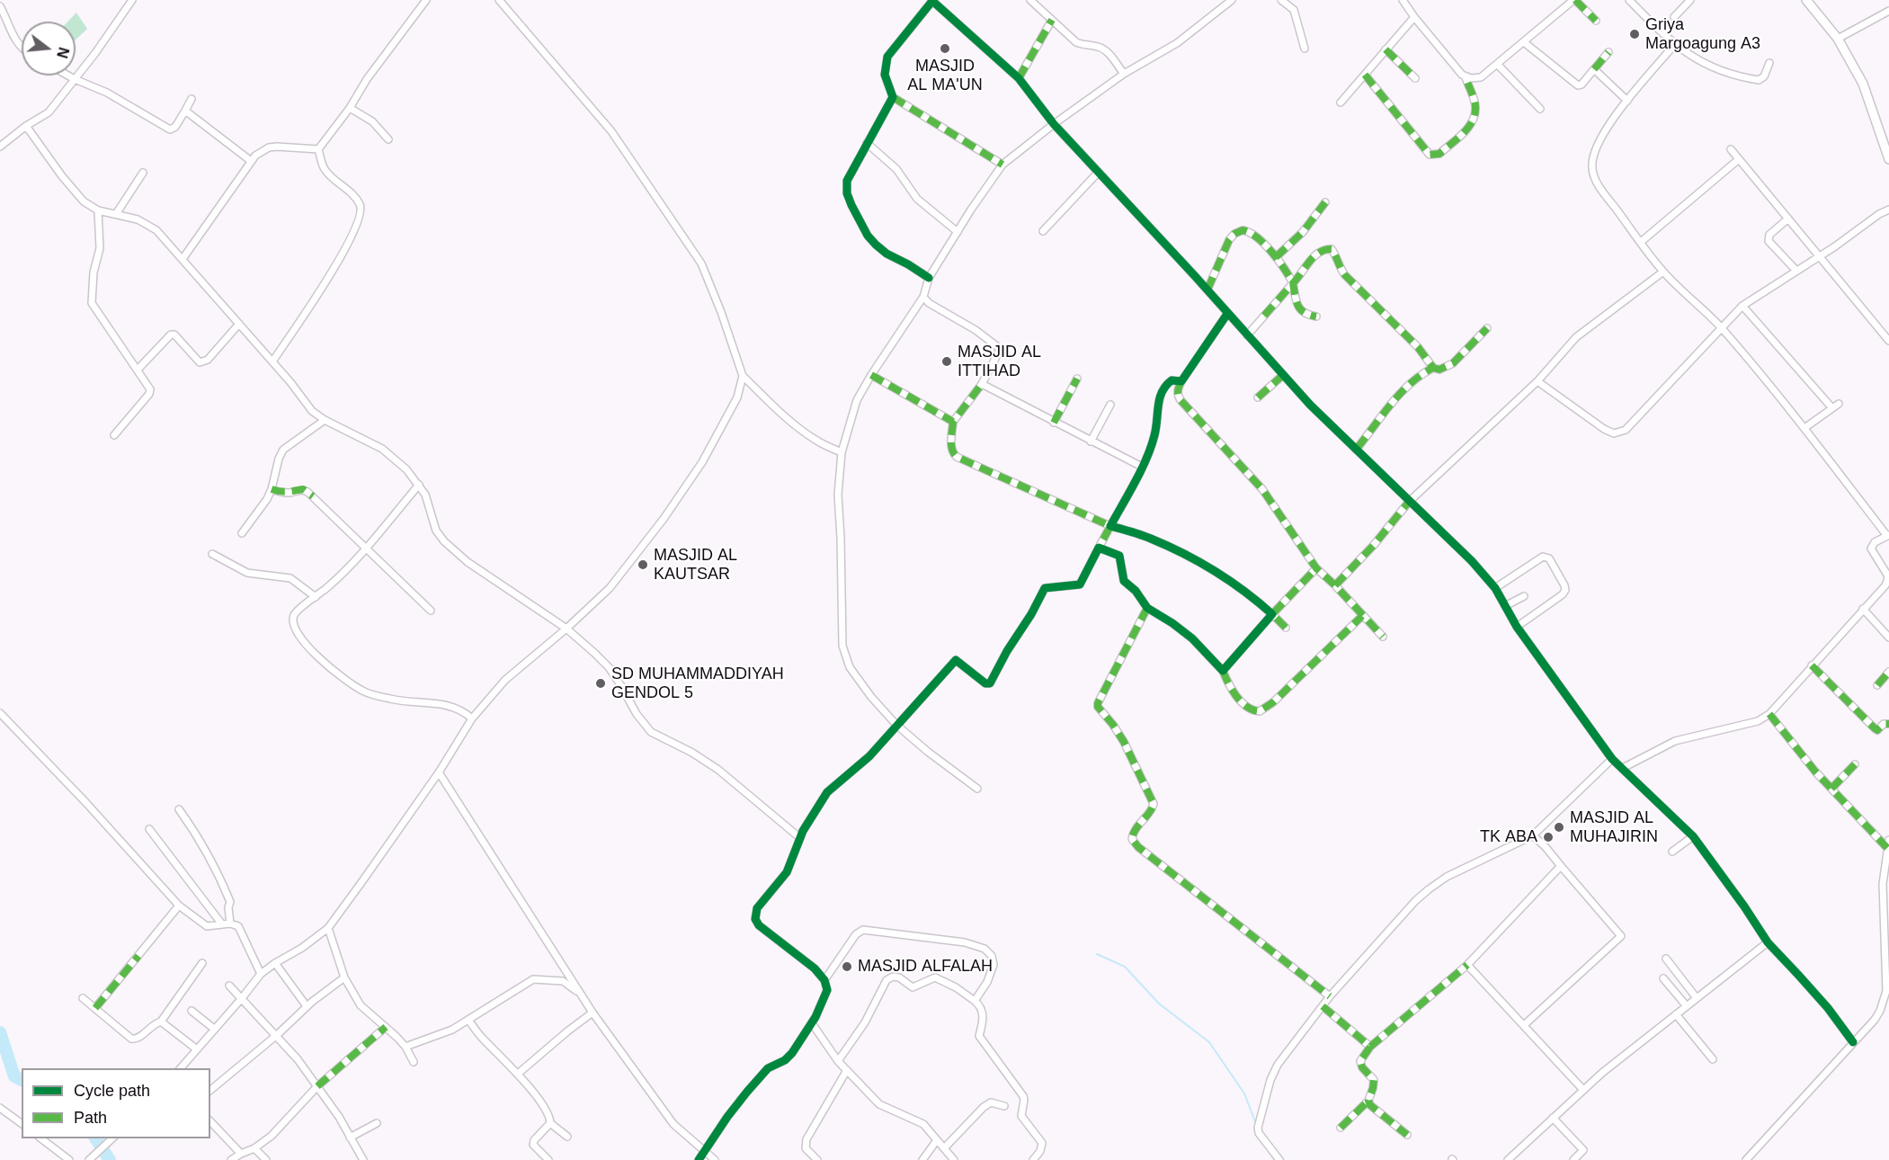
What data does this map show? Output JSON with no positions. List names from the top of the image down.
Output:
{
  "places": [
    "Griya Margoagung A3",
    "MASJID AL MA'UN",
    "MASJID AL ITTIHAD",
    "MASJID AL KAUTSAR",
    "SD MUHAMMADDIYAH GENDOL 5",
    "MASJID AL MUHAJIRIN",
    "TK ABA",
    "MASJID ALFALAH"
  ],
  "legend": ["Cycle path", "Path"],
  "north": "right"
}
